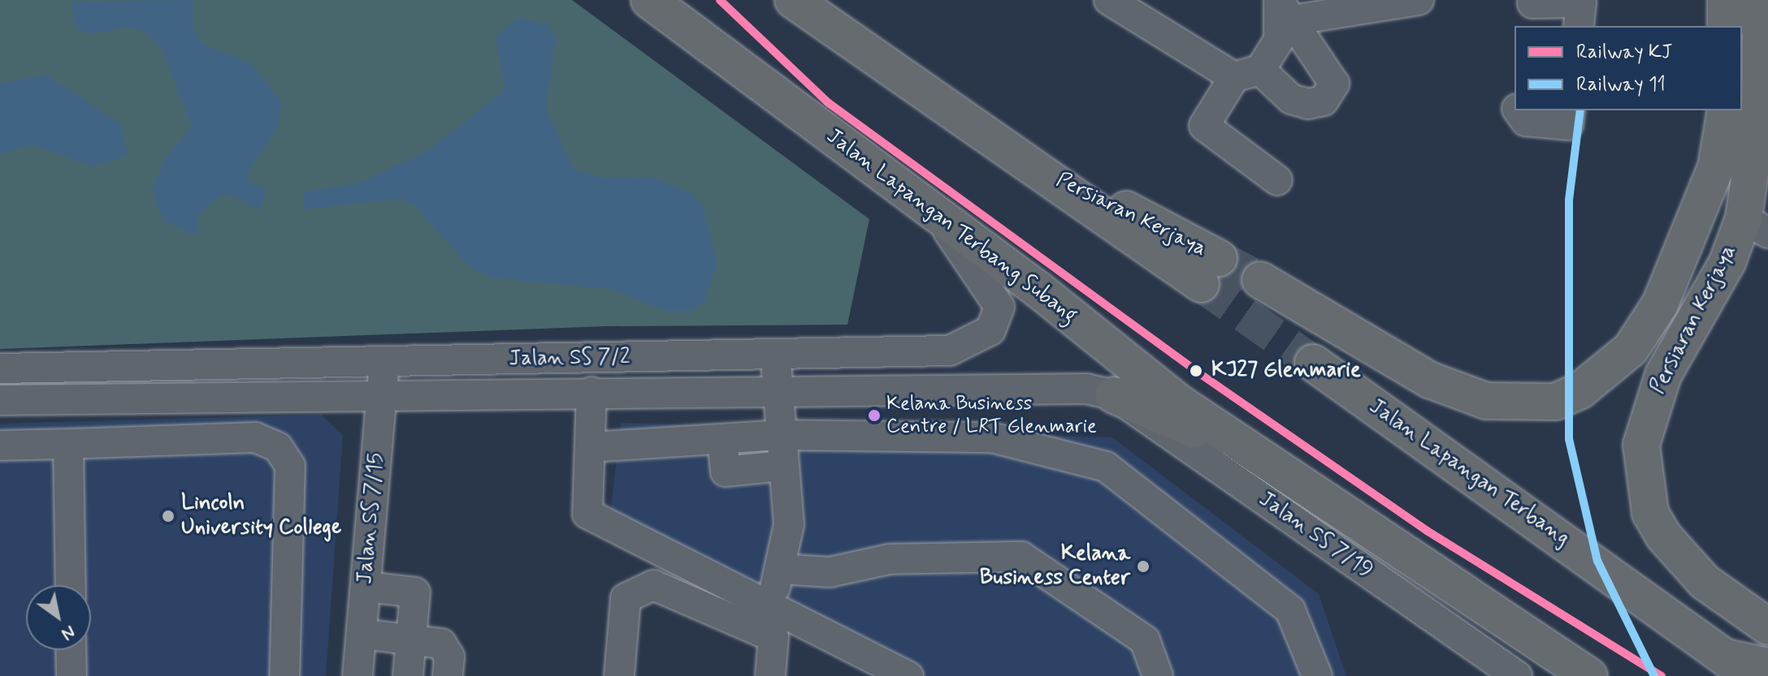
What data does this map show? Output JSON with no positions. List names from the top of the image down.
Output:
{
  "streets": {
    "main road": ["Persiaran Kerjaya", "Jalan Lapangan Terbang Subang", "Jalan Lapangan Terbang"],
    "street": ["Jalan SS 7/2", "Jalan SS 7/15", "Jalan SS 7/19"]
  },
  "crossings": [
    ["Jalan Lapangan Terbang Subang", "Jalan SS 7/2"],
    ["Jalan SS 7/2", "Jalan SS 7/15"],
    ["Jalan SS 7/2", "Jalan SS 7/19"]
  ],
  "places": [
    "KJ27 Glenmarie",
    "Kelana Business Centre / LRT Glenmarie",
    "Lincoln University College",
    "Kelana Business Center"
  ],
  "lines": ["rail line KJ", "rail line 11"],
  "legend": ["Railway KJ", "Railway 11"],
  "north": "bottom right"
}
